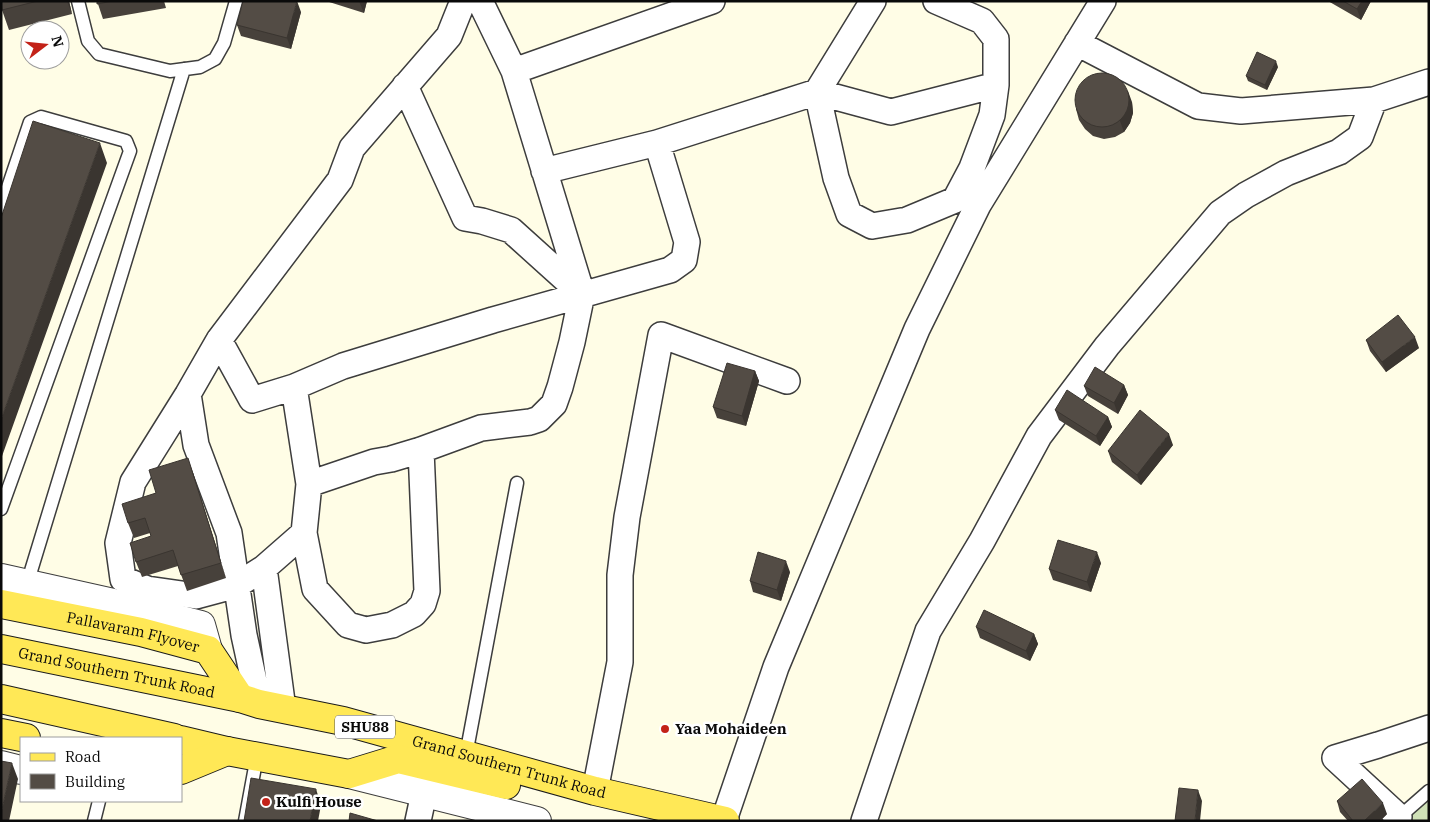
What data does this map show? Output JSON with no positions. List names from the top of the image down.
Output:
{
  "streets": {
    "main road": ["Pallavaram Flyover", "Grand Southern Trunk Road", "SHU88"]
  },
  "crossings": [
    ["Pallavaram Flyover", "Grand Southern Trunk Road"]
  ],
  "places": ["Yaa Mohaideen", "Kulfi House"],
  "legend": ["Road", "Building"],
  "north": "right"
}
